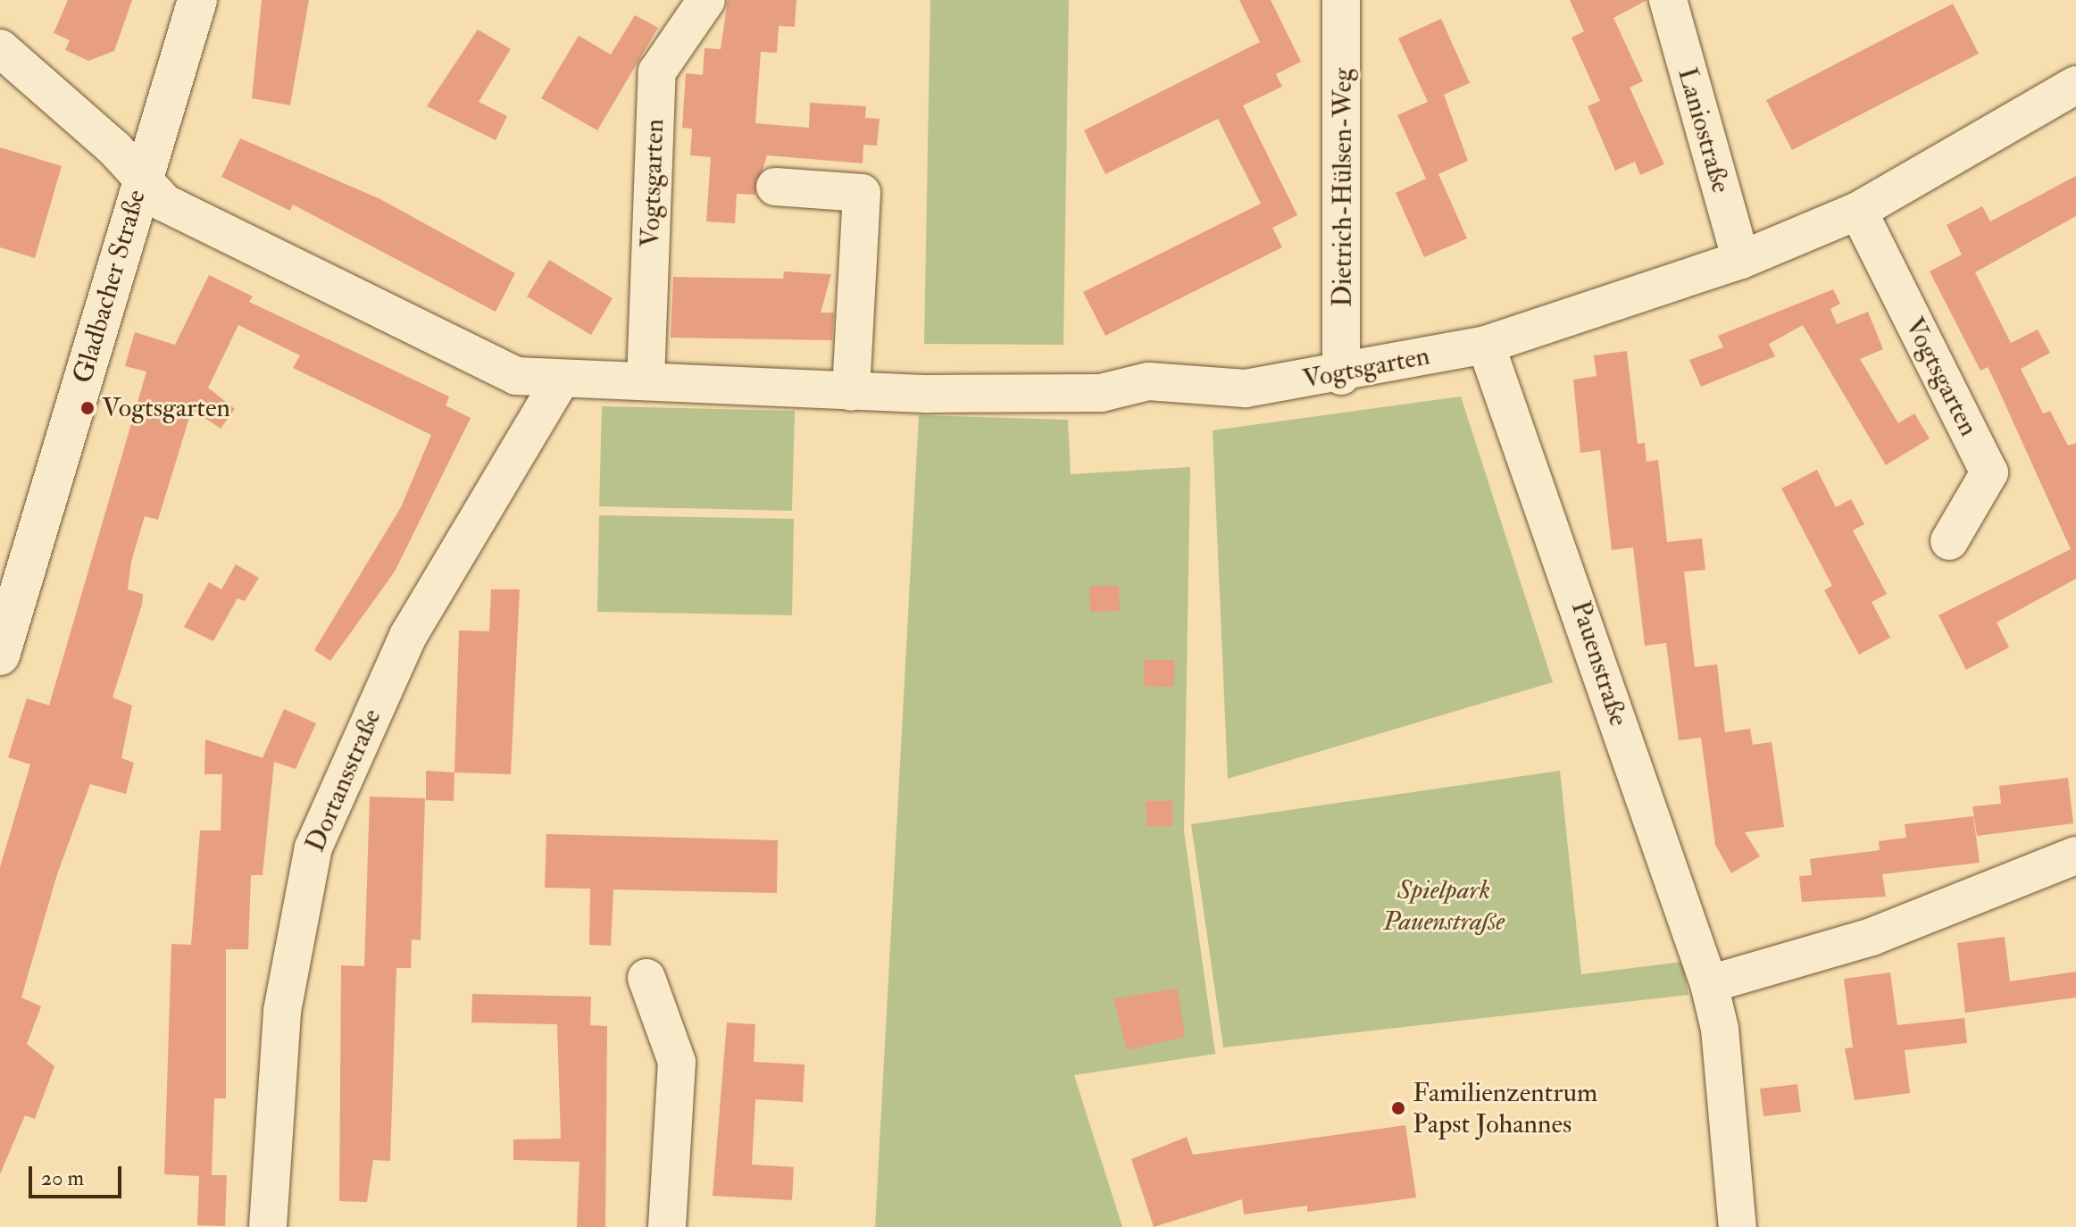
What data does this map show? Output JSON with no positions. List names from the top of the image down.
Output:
{
  "streets": {
    "street": [
      "Laniostraße",
      "Vogtsgarten",
      "Dietrich-Hülsen-Weg",
      "Gladbacher Straße",
      "Pauenstraße",
      "Dortansstraße"
    ]
  },
  "crossings": [
    ["Laniostraße", "Vogtsgarten"],
    ["Vogtsgarten", "Dietrich-Hülsen-Weg"],
    ["Vogtsgarten", "Gladbacher Straße"],
    ["Vogtsgarten", "Pauenstraße"],
    ["Vogtsgarten", "Dortansstraße"]
  ],
  "parks": ["Spielpark Pauenstraße"],
  "places": ["Vogtsgarten", "Familienzentrum Papst Johannes"],
  "scale_bar": "20 m"
}
